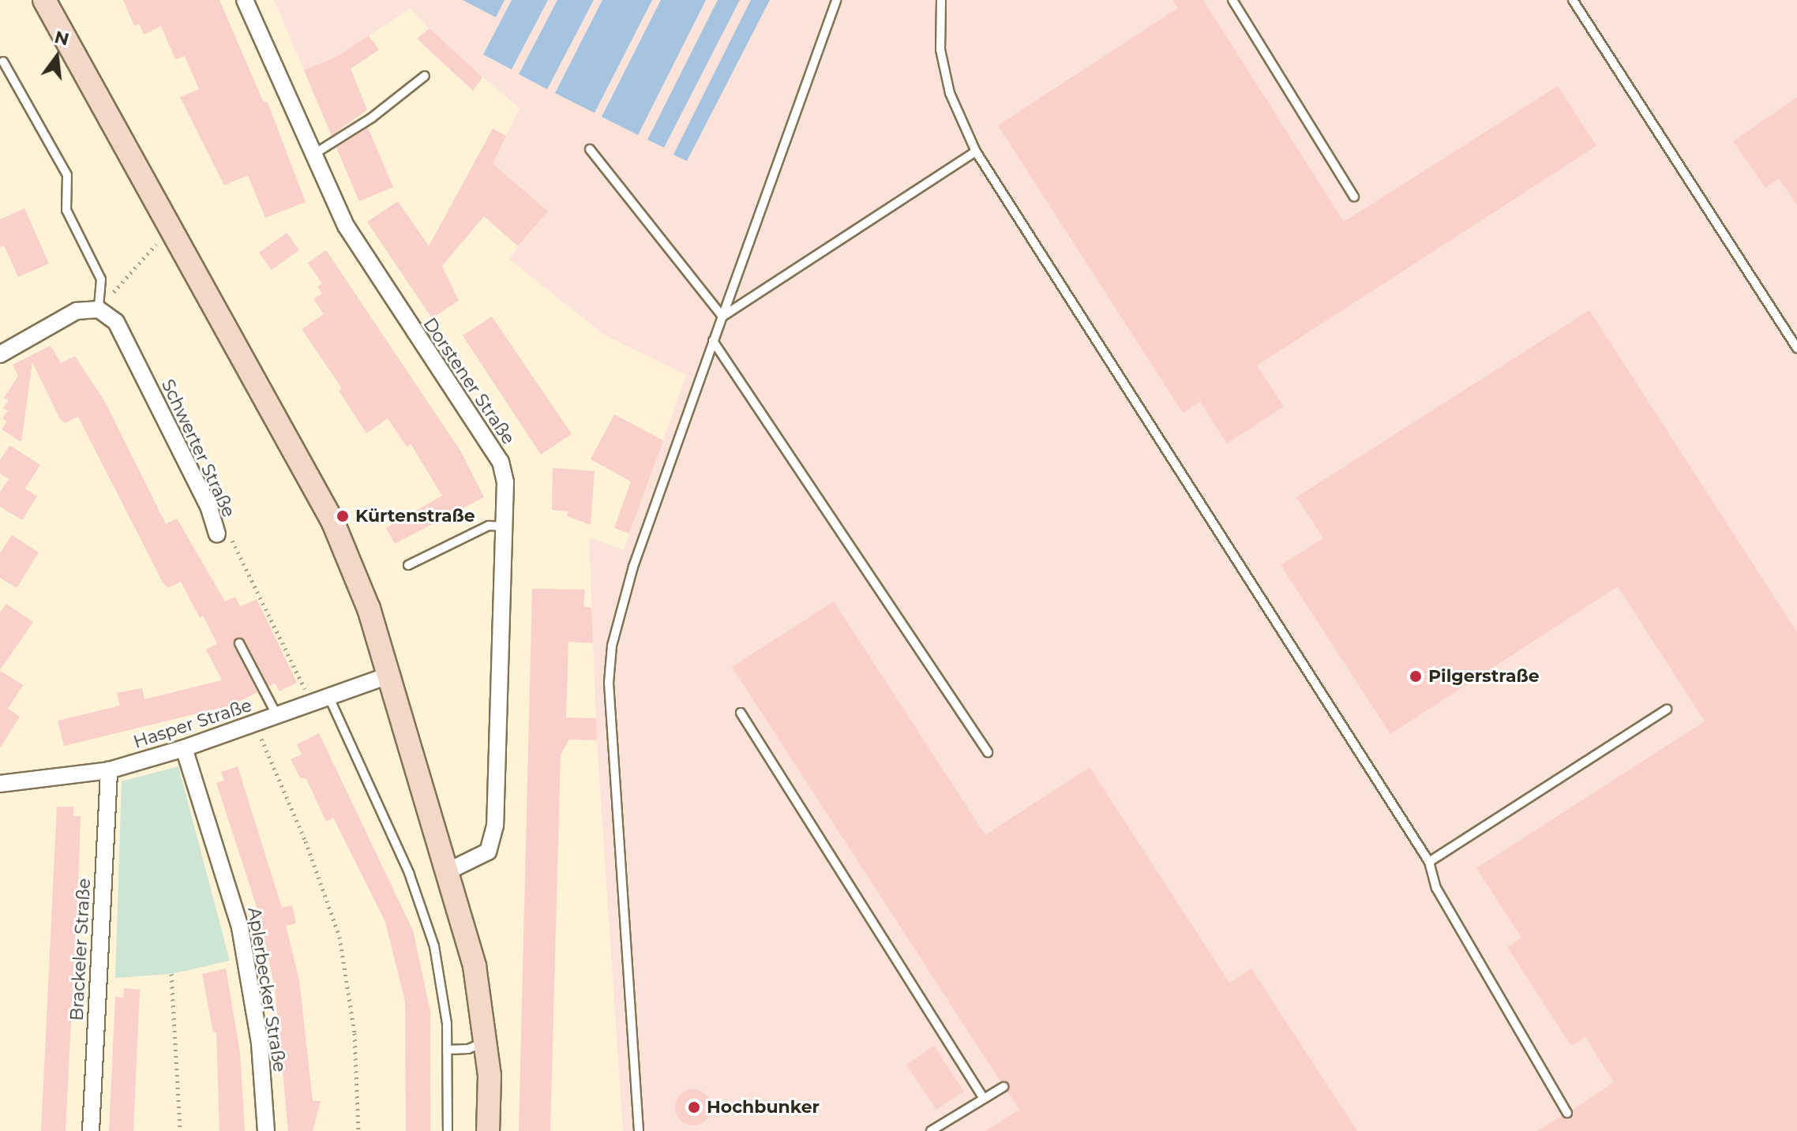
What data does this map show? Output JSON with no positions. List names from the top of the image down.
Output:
{
  "streets": {
    "street": [
      "Dorstener Straße",
      "Schwerter Straße",
      "Hasper Straße",
      "Brackeler Straße",
      "Aplerbecker Straße"
    ]
  },
  "crossings": [
    ["Schwerter Straße", "Hasper Straße"],
    ["Hasper Straße", "Brackeler Straße"],
    ["Hasper Straße", "Aplerbecker Straße"]
  ],
  "places": ["Kürtenstraße", "Pilgerstraße", "Hochbunker"],
  "north": "top"
}
